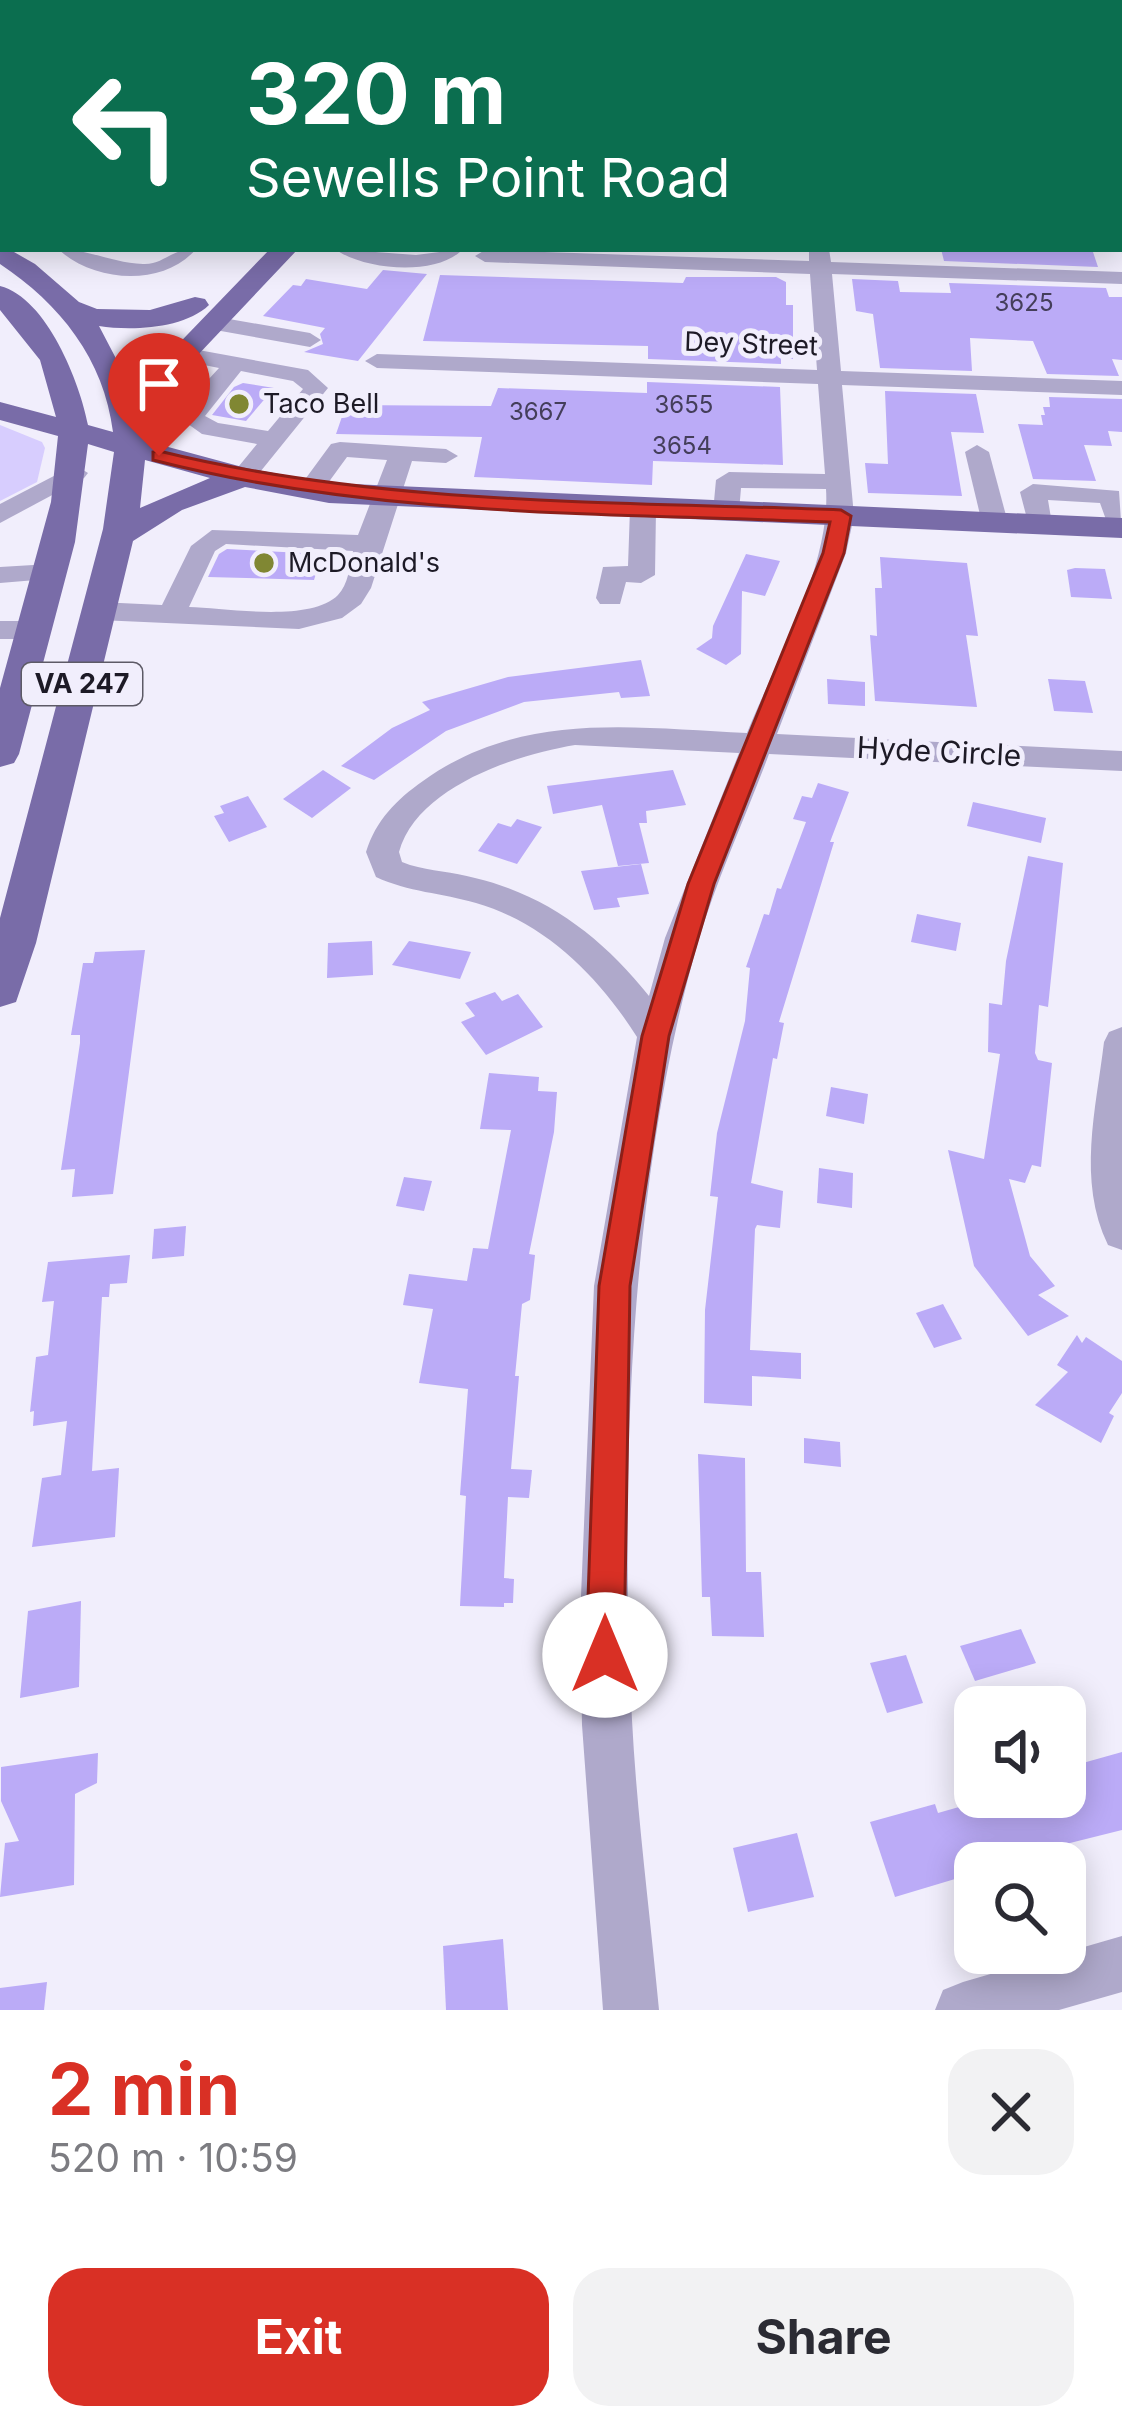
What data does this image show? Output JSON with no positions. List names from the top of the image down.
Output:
{
  "streets": {
    "main road": ["VA 247"],
    "street": ["Dey Street", "Hyde Circle"]
  },
  "places": ["Taco Bell", "McDonald's"],
  "house_numbers": [
    "3625",
    "3655",
    "3667",
    "3654"
  ],
  "page": {
    "turn": ["320 m", "Sewells Point Road"],
    "heading": ["2 min", "520 m · 10:59"],
    "buttons": ["Exit", "Share"]
  }
}
